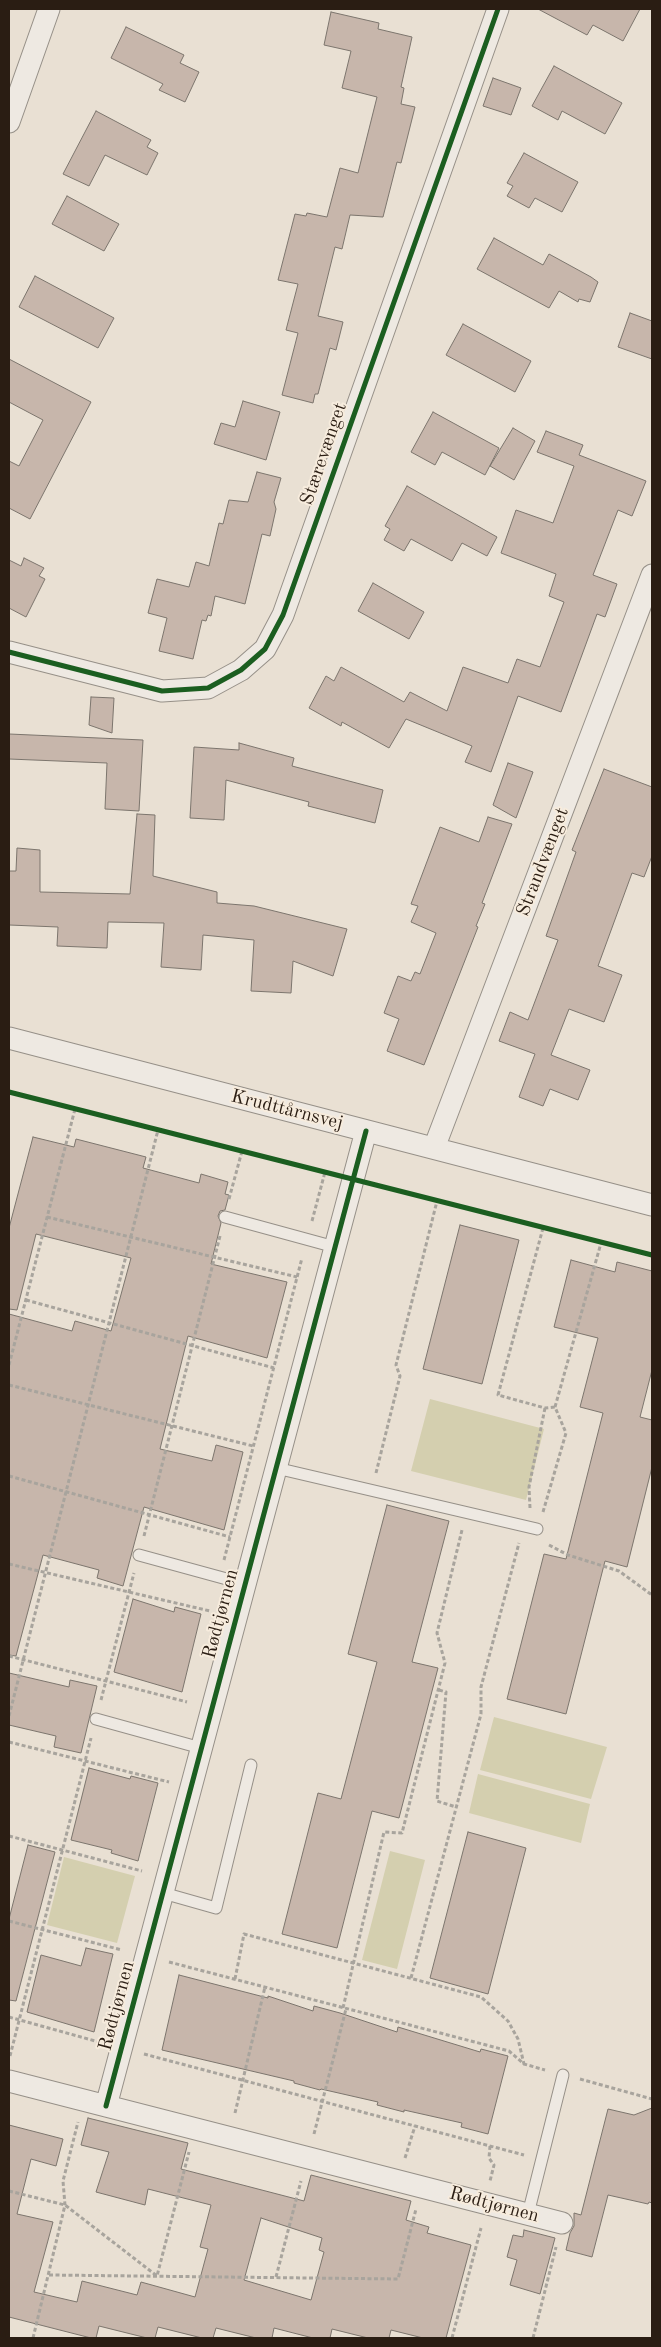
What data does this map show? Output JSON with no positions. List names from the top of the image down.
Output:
{
  "streets": {
    "street": [
      "Stærevænget",
      "Strandvænget",
      "Krudttårnsvej",
      "Rødtjørnen"
    ]
  },
  "crossings": [
    ["Strandvænget", "Krudttårnsvej"],
    ["Krudttårnsvej", "Rødtjørnen"]
  ]
}
